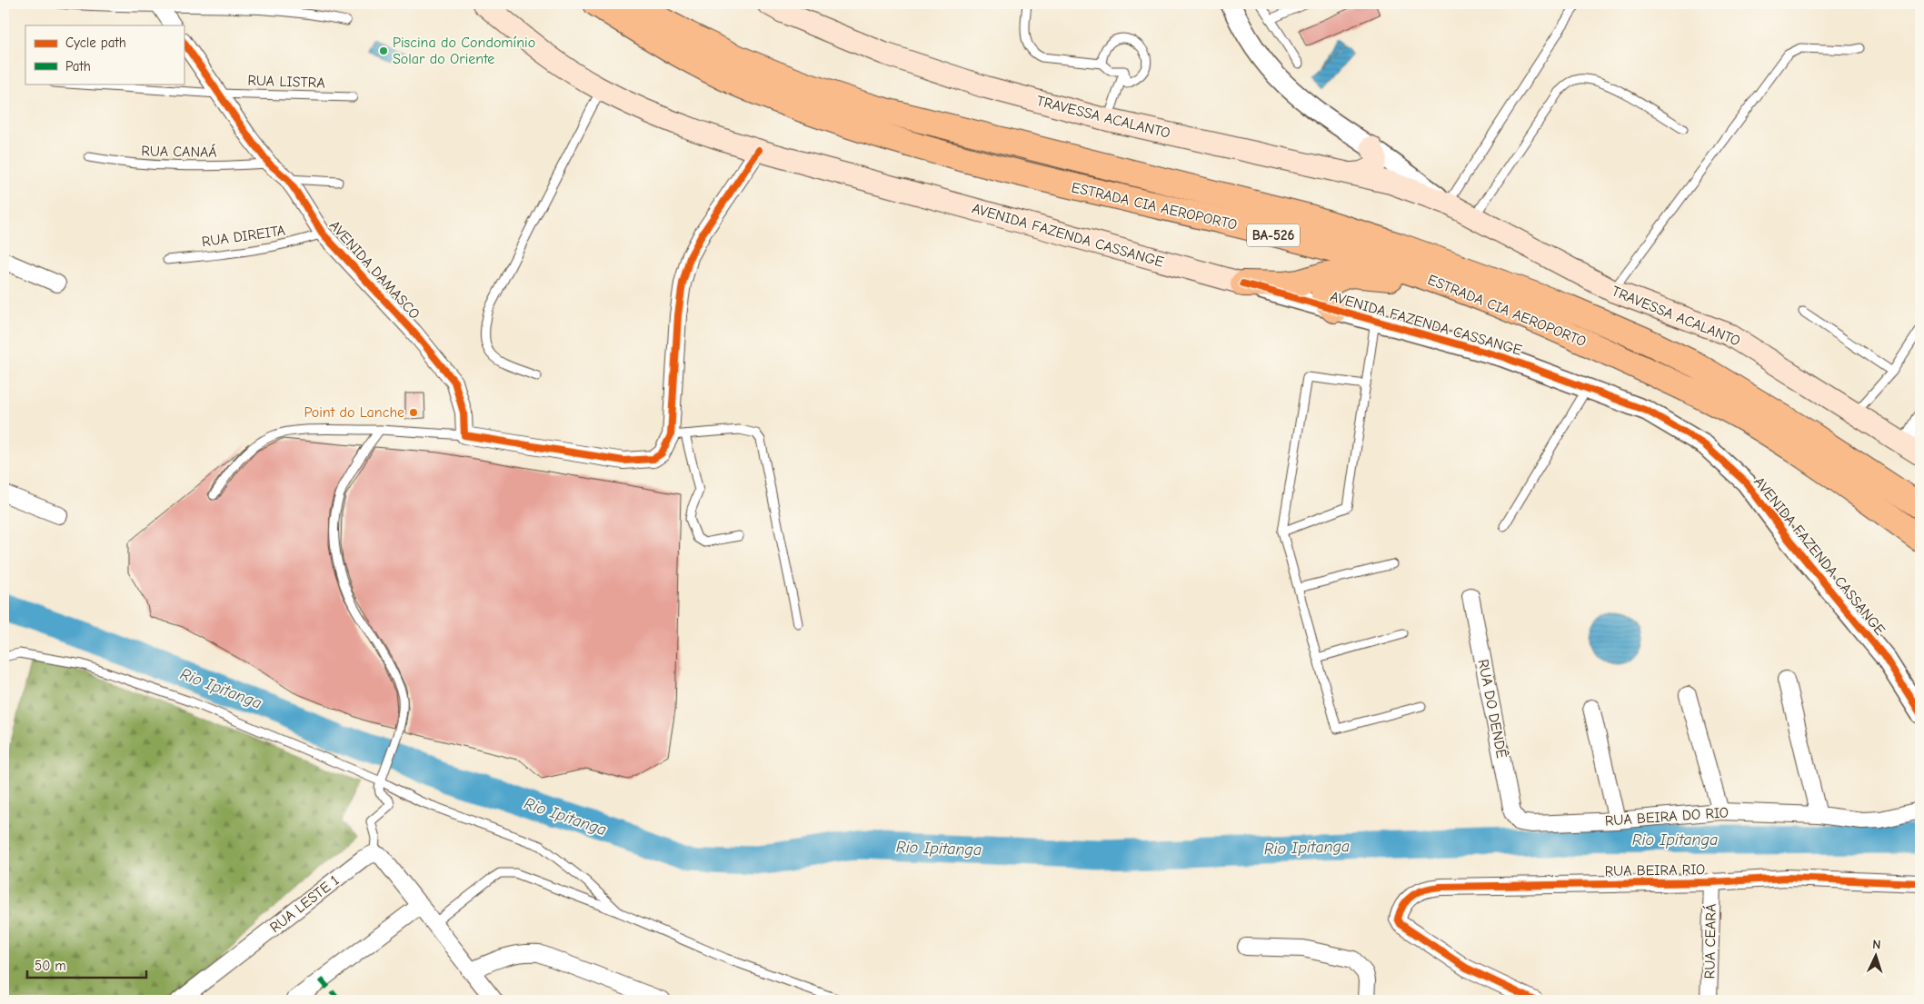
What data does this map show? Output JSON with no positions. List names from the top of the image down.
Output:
{
  "streets": {
    "highway": ["ESTRADA CIA AEROPORTO", "BA-526"],
    "main road": ["TRAVESSA ACALANTO", "AVENIDA FAZENDA CASSANGE"],
    "street": [
      "AVENIDA DAMASCO",
      "RUA DO DENDÊ",
      "RUA BEIRA DO RIO",
      "RUA BEIRA RIO",
      "RUA LESTE 1",
      "RUA CEARÁ"
    ],
    "lane": ["RUA LISTRA", "RUA CANAÁ", "RUA DIREITA"]
  },
  "crossings": [
    ["RUA LISTRA", "AVENIDA DAMASCO"],
    ["RUA CANAÁ", "AVENIDA DAMASCO"],
    ["RUA DIREITA", "AVENIDA DAMASCO"],
    ["RUA DO DENDÊ", "RUA BEIRA DO RIO"],
    ["RUA BEIRA RIO", "RUA CEARÁ"]
  ],
  "water": ["Rio Ipitanga"],
  "places": ["Piscina do Condomínio Solar do Oriente", "Point do Lanche"],
  "legend": ["Cycle path", "Path"],
  "scale_bar": "50 m",
  "north": "top"
}
